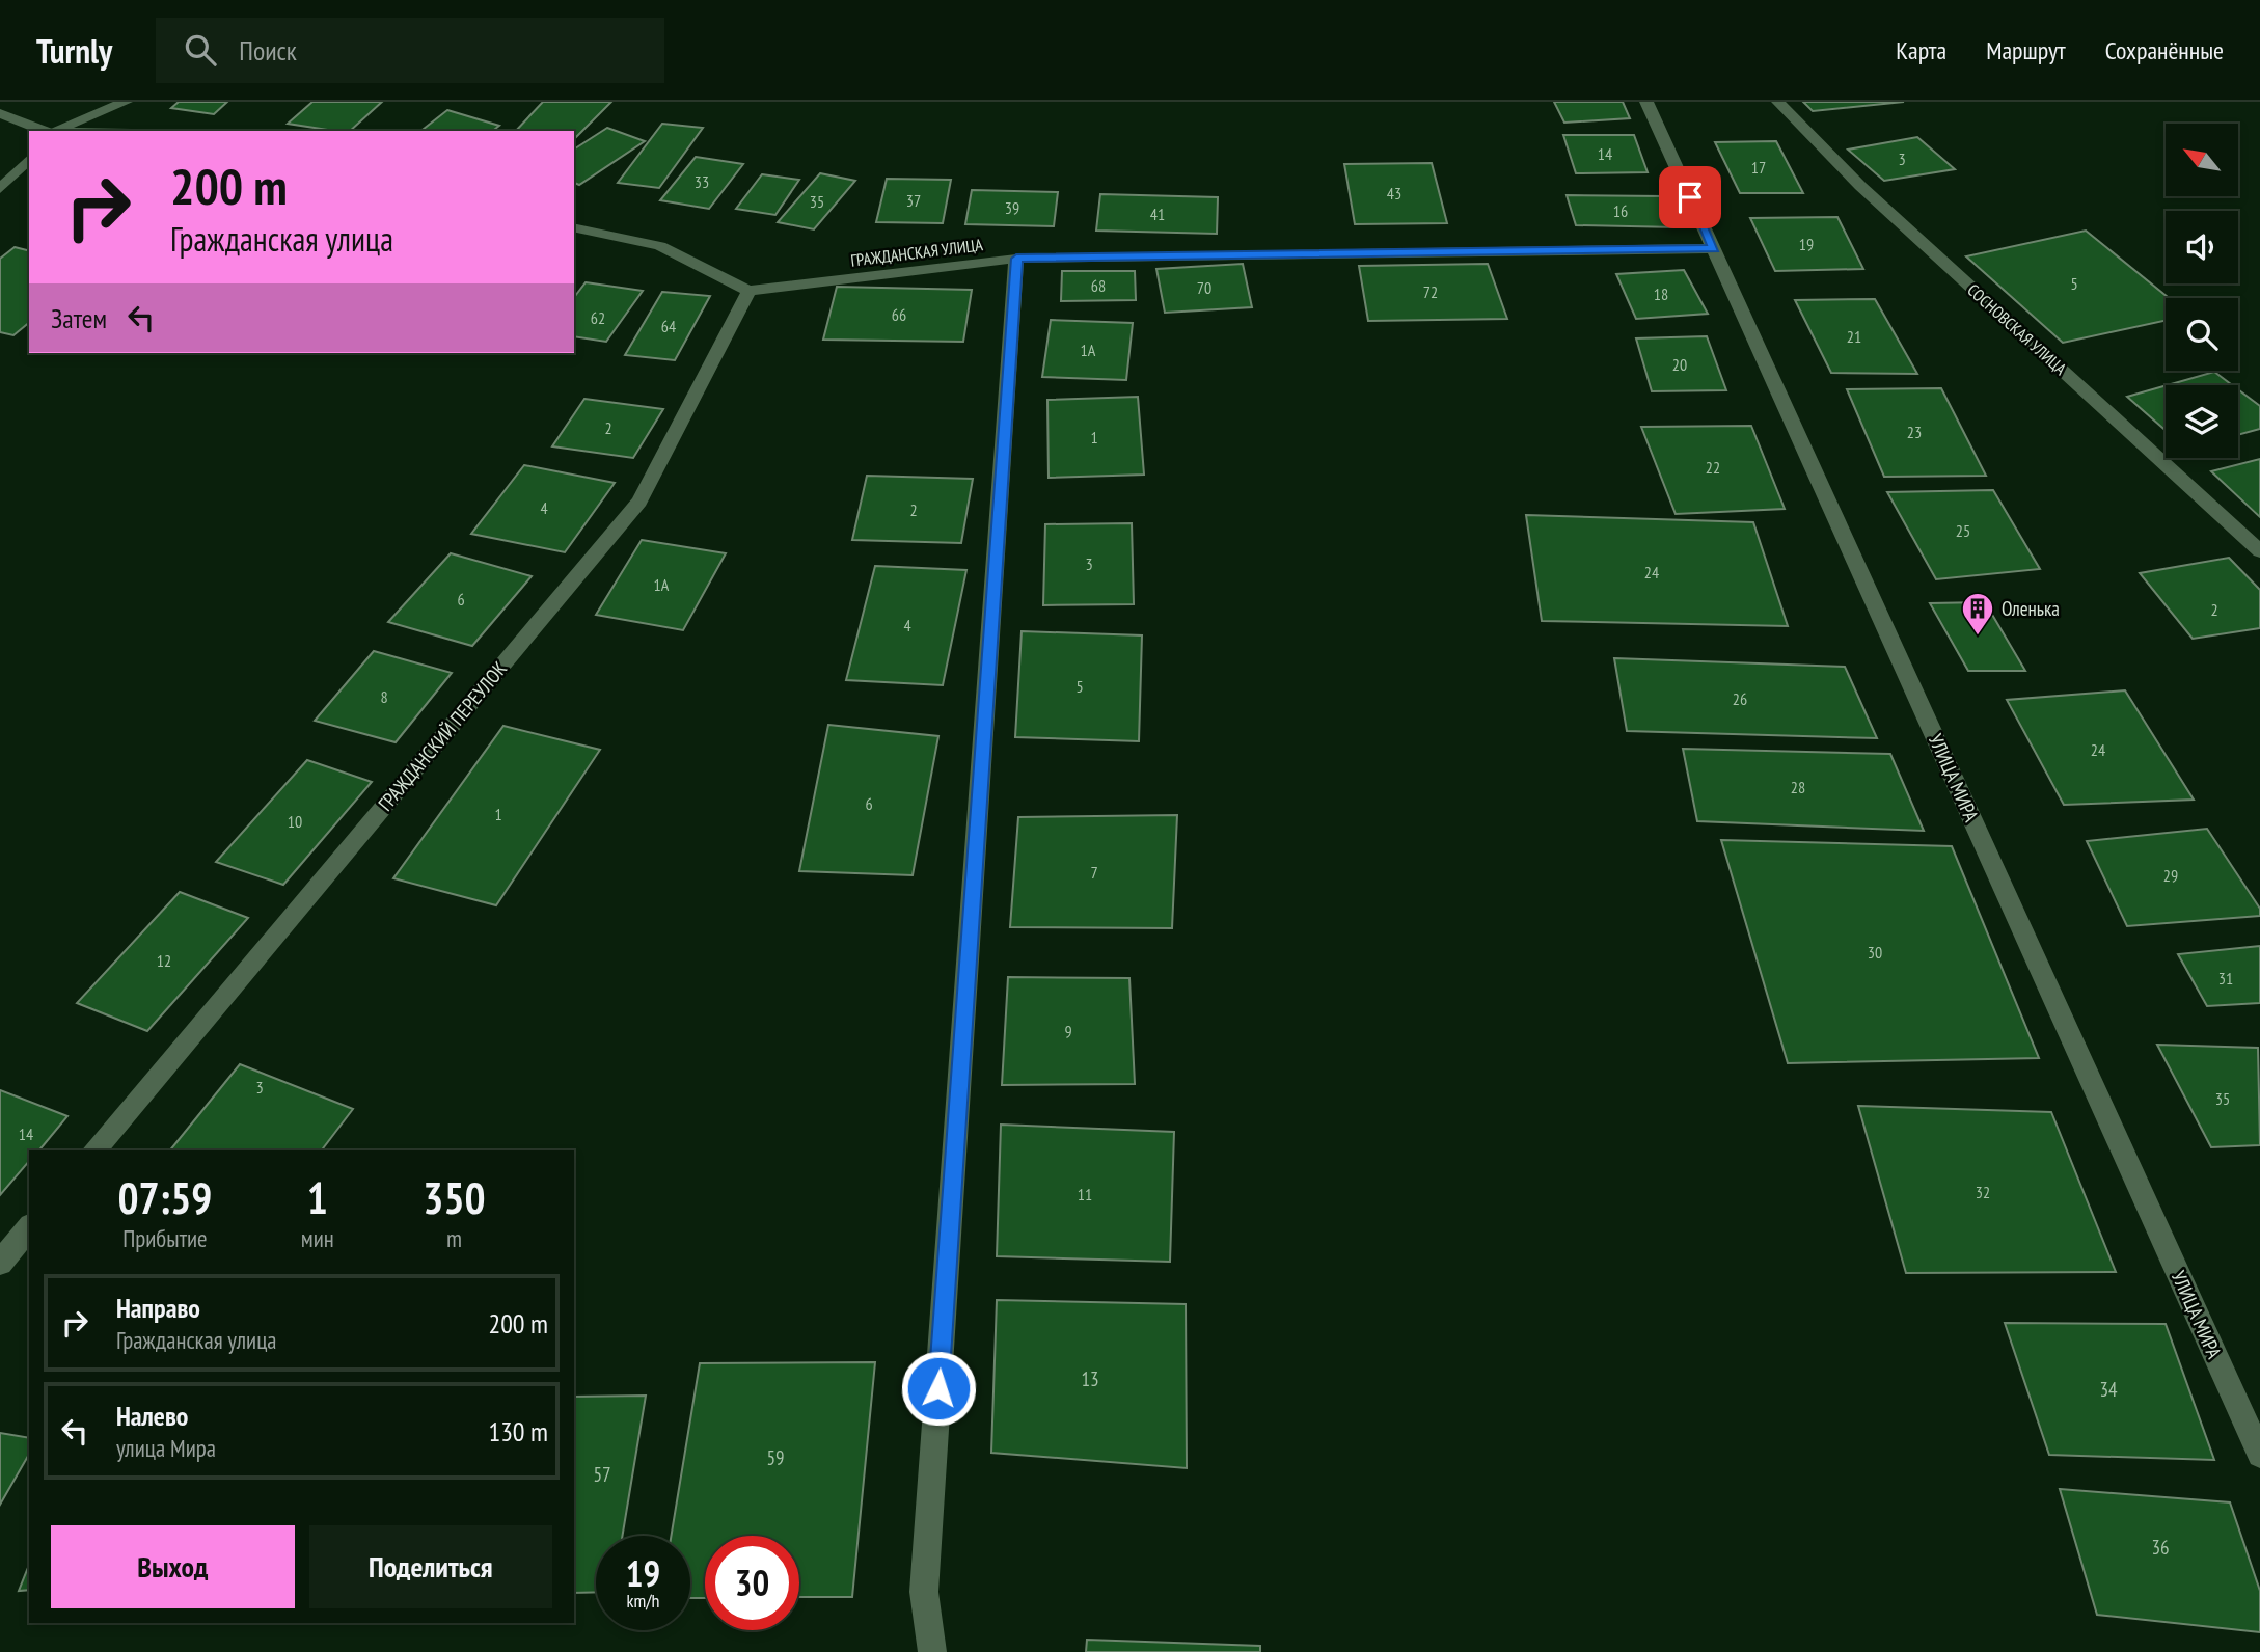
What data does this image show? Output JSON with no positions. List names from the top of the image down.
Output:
{
  "streets": {
    "street": [
      "ГРАЖДАНСКАЯ УЛИЦА",
      "СОСНОВСКАЯ УЛИЦА",
      "ГРАЖДАНСКИЙ ПЕРЕУЛОК",
      "УЛИЦА МИРА"
    ]
  },
  "crossings": [
    ["ГРАЖДАНСКАЯ УЛИЦА", "ГРАЖДАНСКИЙ ПЕРЕУЛОК"],
    ["ГРАЖДАНСКАЯ УЛИЦА", "УЛИЦА МИРА"]
  ],
  "places": {
    "building": ["Оленька"]
  },
  "house_numbers": [
    "14",
    "3",
    "17",
    "33",
    "43",
    "37",
    "35",
    "39",
    "16",
    "41",
    "19",
    "5",
    "68",
    "70",
    "72",
    "18",
    "66",
    "62",
    "64",
    "21",
    "1А",
    "20",
    "2",
    "23",
    "1",
    "22",
    "4",
    "2",
    "25",
    "3",
    "24",
    "1А",
    "6",
    "2",
    "4",
    "5",
    "8",
    "26",
    "24",
    "28",
    "6",
    "1",
    "10",
    "7",
    "29",
    "30",
    "12",
    "31",
    "9",
    "3",
    "35",
    "14",
    "32",
    "11",
    "13",
    "34",
    "59",
    "57",
    "36"
  ],
  "north": "top left",
  "page": {
    "header": "Turnly",
    "search": "Поиск",
    "nav": ["Карта", "Маршрут", "Сохранённые"],
    "turn": ["200 m", "Гражданская улица"],
    "then": "Затем",
    "eta": [
      "07:59",
      "Прибытие",
      "1",
      "мин",
      "350",
      "m"
    ],
    "list": [
      {
        "name": "Направо",
        "note": "Гражданская улица",
        "value": "200 m"
      },
      {
        "name": "Налево",
        "note": "улица Мира",
        "value": "130 m"
      }
    ],
    "buttons": ["Выход", "Поделиться"],
    "speed": "19 km/h",
    "limit": "30"
  }
}
